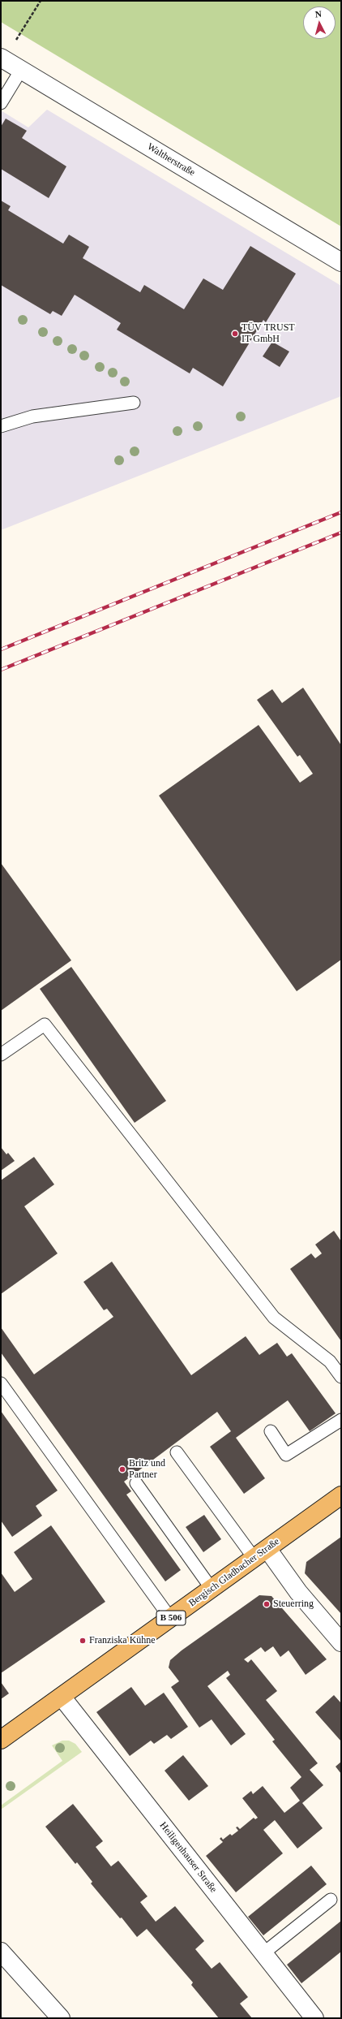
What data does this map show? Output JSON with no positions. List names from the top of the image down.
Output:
{
  "streets": {
    "main road": ["Bergisch Gladbacher Straße", "B 506"],
    "street": ["Waltherstraße", "Heiligenhauser Straße"]
  },
  "crossings": [
    ["Bergisch Gladbacher Straße", "Heiligenhauser Straße"]
  ],
  "places": [
    "TÜV TRUST IT GmbH",
    "Britz und Partner",
    "Steuerring",
    "Franziska Kühne"
  ],
  "north": "top"
}
